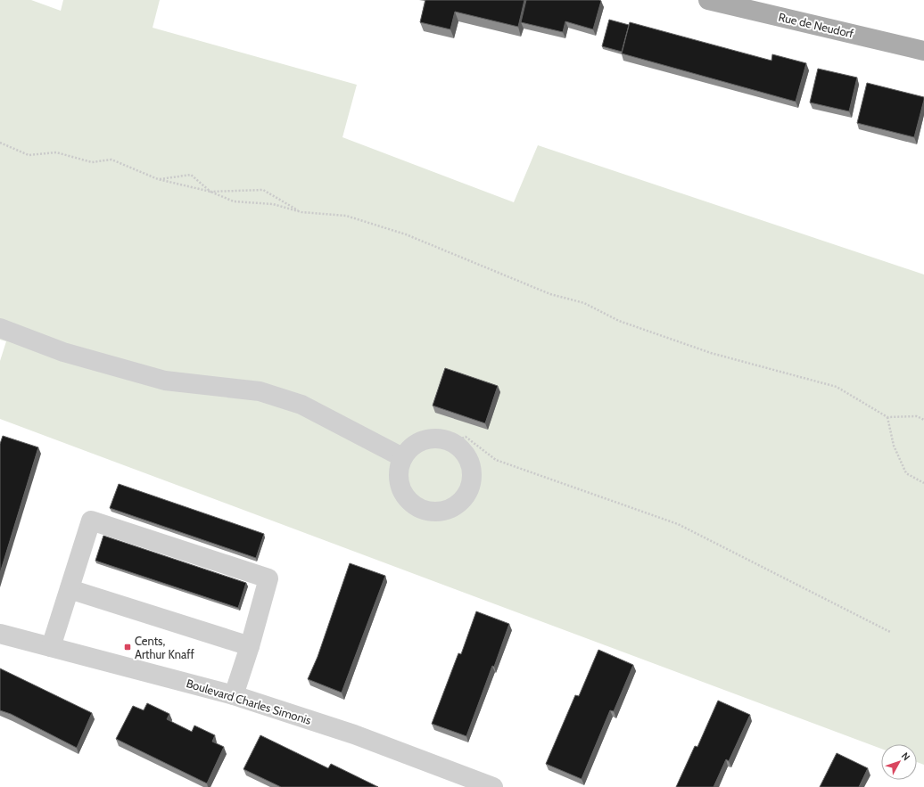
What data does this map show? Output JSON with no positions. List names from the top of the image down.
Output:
{
  "streets": {
    "main road": ["Rue de Neudorf"],
    "street": ["Boulevard Charles Simonis"]
  },
  "places": {
    "transit": ["Cents, Arthur Knaff"]
  },
  "north": "top right"
}
